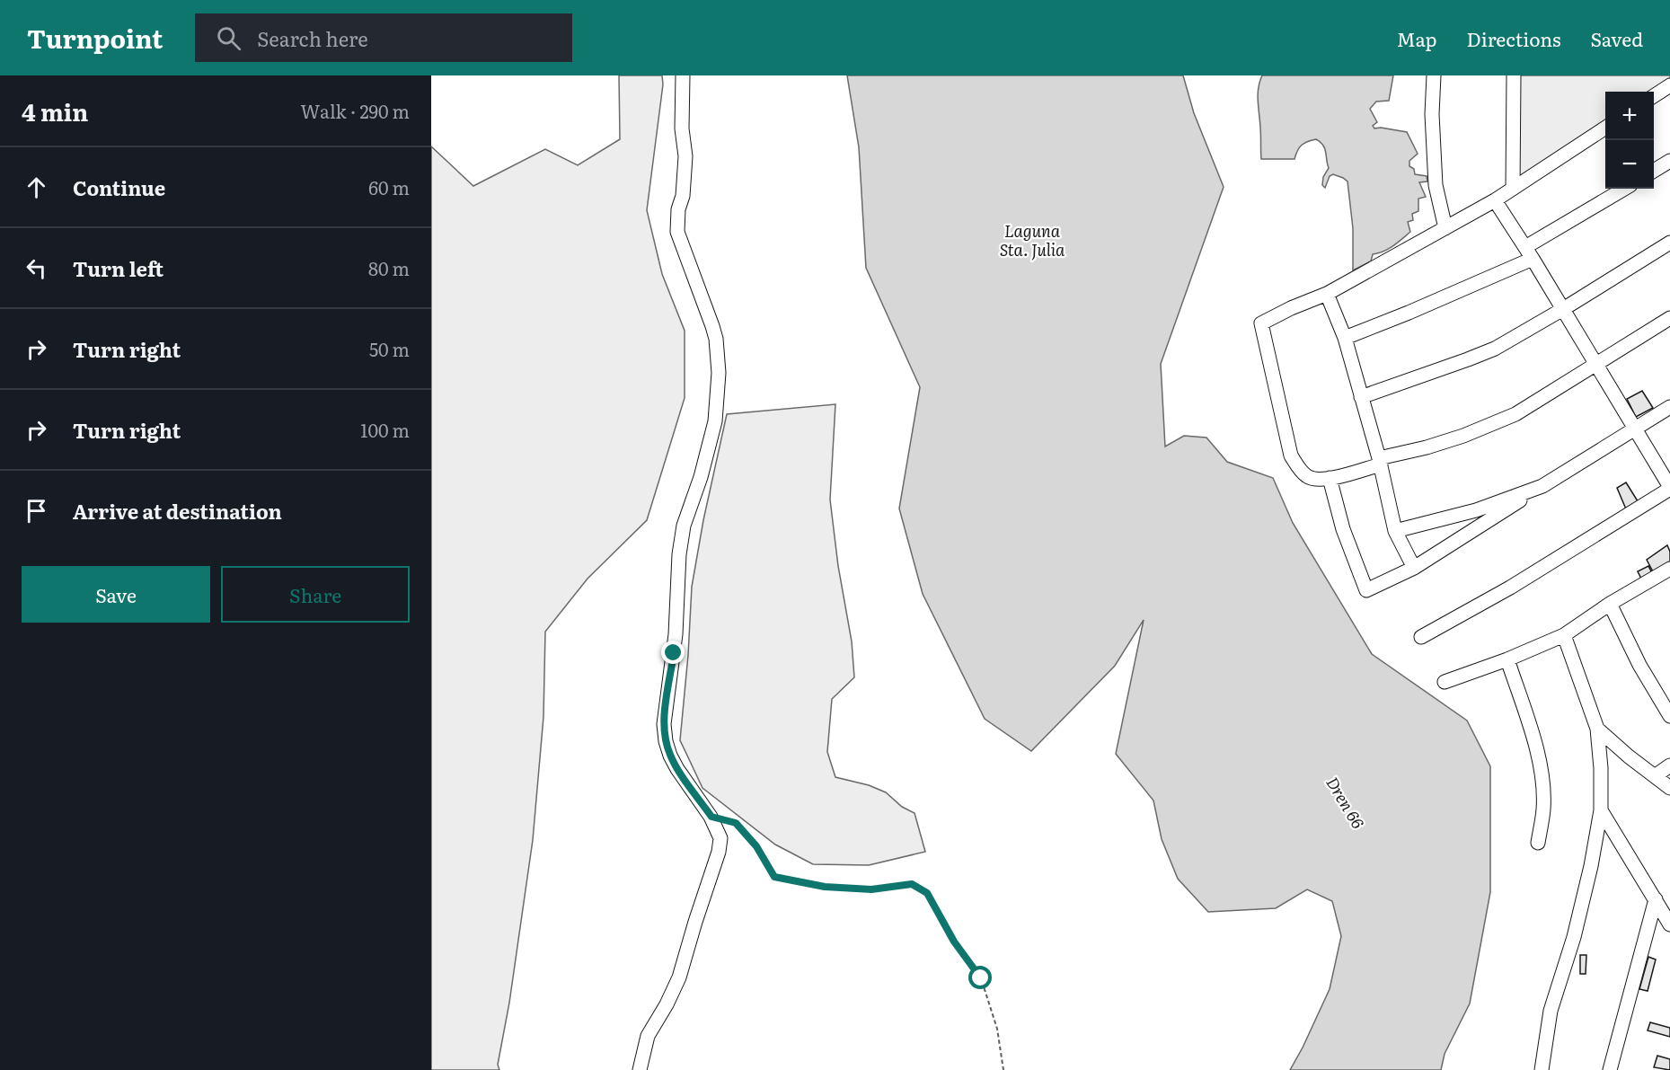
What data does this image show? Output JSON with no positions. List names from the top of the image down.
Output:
{
  "water": ["Laguna Sta. Julia", "Dren 66"],
  "page": {
    "header": "Turnpoint",
    "search": "Search here",
    "nav": ["Map", "Directions", "Saved"],
    "heading": ["4 min", "Walk · 290 m"],
    "map_buttons": ["+", "−"],
    "list": [
      ["Continue", "60 m"],
      ["Turn left", "80 m"],
      ["Turn right", "50 m"],
      ["Turn right", "100 m"],
      "Arrive at destination"
    ],
    "buttons": ["Save", "Share"]
  }
}
